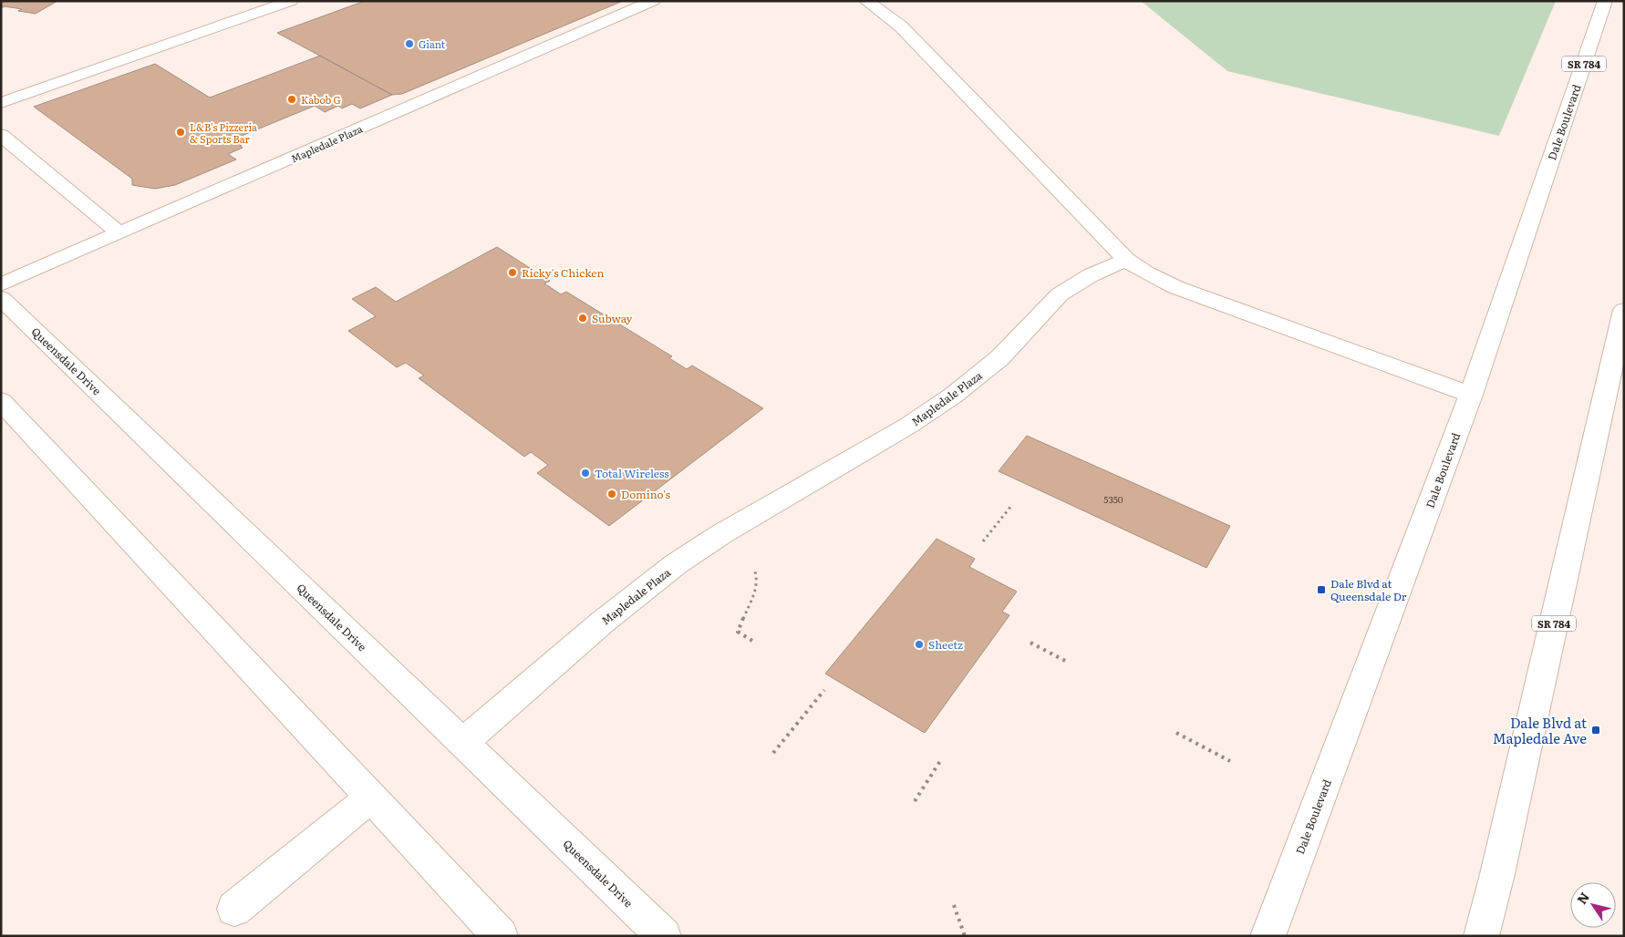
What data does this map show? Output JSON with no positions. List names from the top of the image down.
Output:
{
  "streets": {
    "main road": [
      "SR 784",
      "Dale Boulevard",
      "Mapledale Plaza",
      "Queensdale Drive"
    ]
  },
  "crossings": [
    ["Mapledale Plaza", "Queensdale Drive"]
  ],
  "places": {
    "other": [
      "Giant",
      "Kabob G",
      "L&B's Pizzeria & Sports Bar",
      "Ricky's Chicken",
      "Subway",
      "Total Wireless",
      "Domino's",
      "Sheetz"
    ],
    "transit": ["Dale Blvd at Queensdale Dr", "Dale Blvd at Mapledale Ave"]
  },
  "house_numbers": ["5350"],
  "north": "top left"
}
